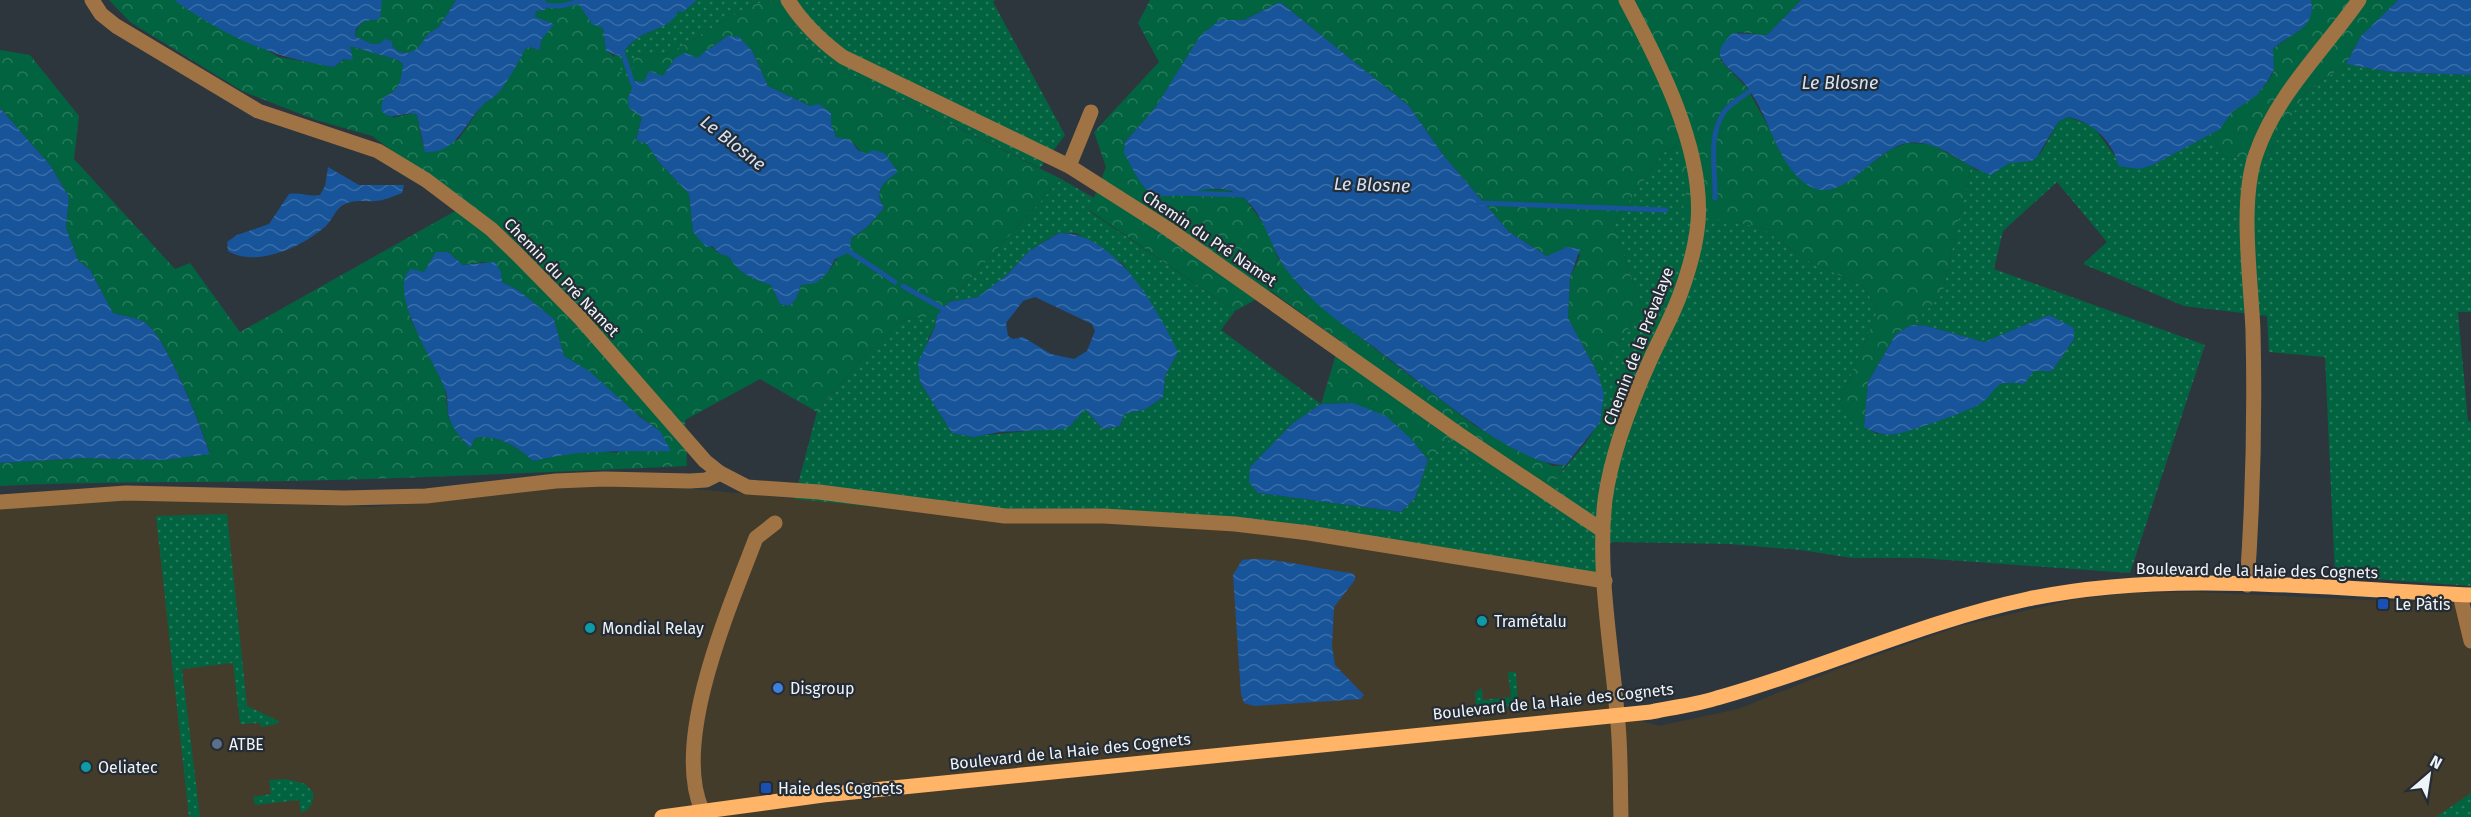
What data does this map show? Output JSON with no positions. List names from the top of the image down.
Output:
{
  "streets": {
    "main road": ["Boulevard de la Haie des Cognets"],
    "street": ["Chemin du Pré Namet", "Chemin de la Prévalaye"]
  },
  "crossings": [
    ["Chemin du Pré Namet", "Chemin de la Prévalaye"],
    ["Chemin de la Prévalaye", "Boulevard de la Haie des Cognets"]
  ],
  "water": ["Le Blosne"],
  "places": {
    "transit": ["Le Pâtis", "Haie des Cognets"],
    "other": [
      "Tramétalu",
      "Mondial Relay",
      "Disgroup",
      "ATBE",
      "Oeliatec"
    ]
  },
  "north": "top right"
}
